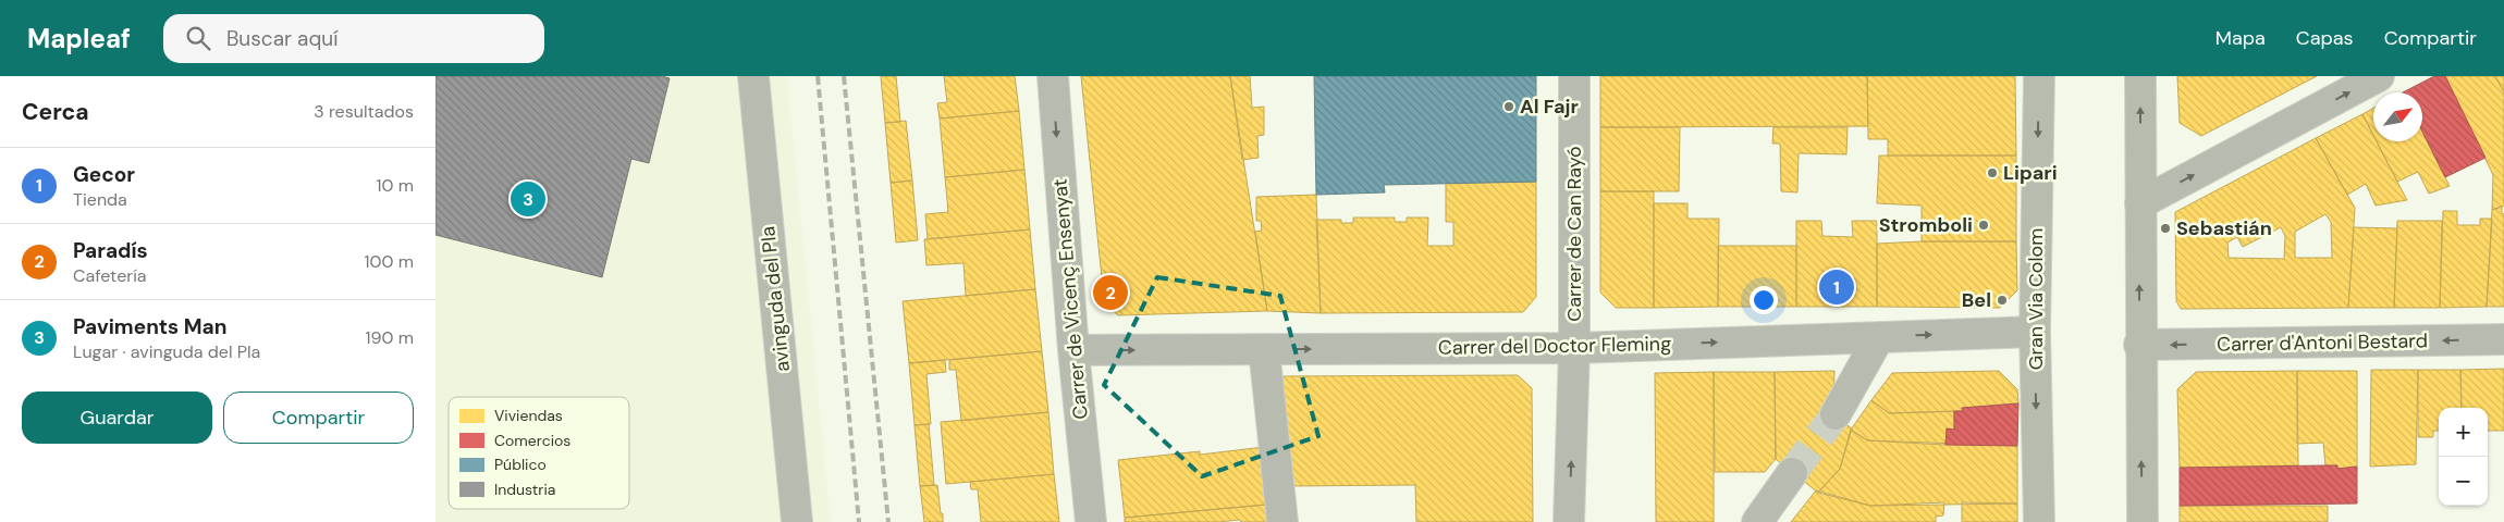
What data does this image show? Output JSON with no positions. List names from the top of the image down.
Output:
{
  "streets": {
    "main road": ["Gran Via Colom"],
    "street": [
      "Carrer de Can Rayó",
      "avinguda del Pla",
      "Carrer de Vicenç Ensenyat",
      "Carrer d'Antoni Bestard",
      "Carrer del Doctor Fleming"
    ]
  },
  "crossings": [
    ["Carrer de Can Rayó", "Carrer del Doctor Fleming"],
    ["Carrer de Vicenç Ensenyat", "Carrer del Doctor Fleming"],
    ["Gran Via Colom", "Carrer del Doctor Fleming"]
  ],
  "one_way": [
    "Carrer de Can Rayó",
    "Carrer de Vicenç Ensenyat",
    "Carrer d'Antoni Bestard",
    "Carrer del Doctor Fleming"
  ],
  "places": [
    "Al Fajr",
    "Lipari",
    "Stromboli",
    "Sebastián",
    "Bel"
  ],
  "legend": [
    "Viviendas",
    "Comercios",
    "Público",
    "Industria"
  ],
  "north": "top right",
  "page": {
    "header": "Mapleaf",
    "search": "Buscar aquí",
    "nav": ["Mapa", "Capas", "Compartir"],
    "heading": ["Cerca", "3 resultados"],
    "list": [
      {
        "mark": "1",
        "name": "Gecor",
        "note": "Tienda",
        "value": "10 m"
      },
      {
        "mark": "2",
        "name": "Paradís",
        "note": "Cafetería",
        "value": "100 m"
      },
      {
        "mark": "3",
        "name": "Paviments Man",
        "note": "Lugar · avinguda del Pla",
        "value": "190 m"
      }
    ],
    "pins": ["3", "1", "2"],
    "buttons": ["Guardar", "Compartir"],
    "map_buttons": ["+", "−"]
  }
}
